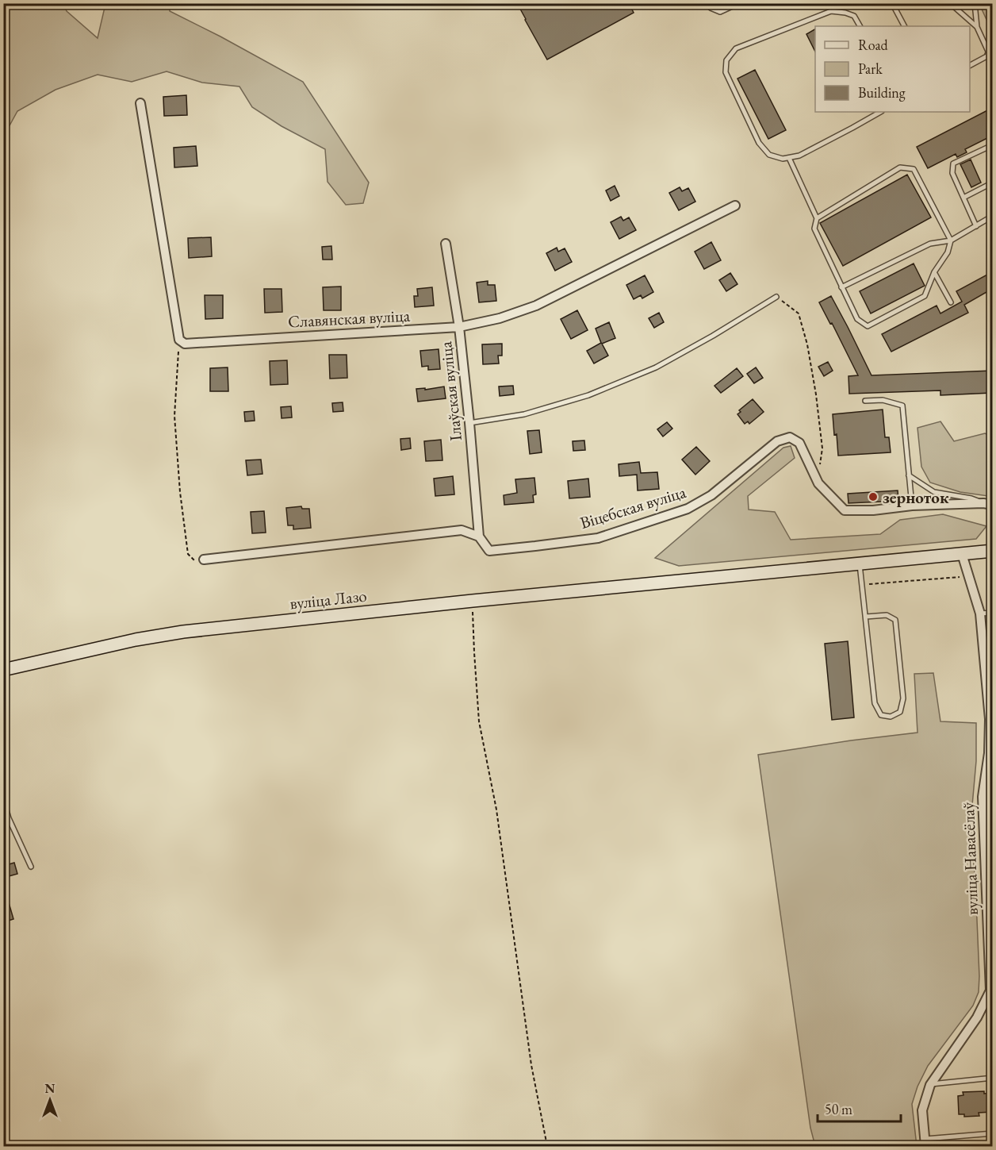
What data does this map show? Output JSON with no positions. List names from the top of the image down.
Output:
{
  "streets": {
    "main road": ["вуліца Лазо"],
    "street": [
      "Славянская вуліца",
      "Ілаўская вуліца",
      "Віцебская вуліца",
      "вуліца Навасёлаў"
    ]
  },
  "crossings": [
    ["Славянская вуліца", "Ілаўская вуліца"],
    ["Ілаўская вуліца", "Віцебская вуліца"],
    ["вуліца Лазо", "вуліца Навасёлаў"]
  ],
  "places": ["зерноток"],
  "legend": ["Road", "Park", "Building"],
  "scale_bar": "50 m",
  "north": "top"
}
